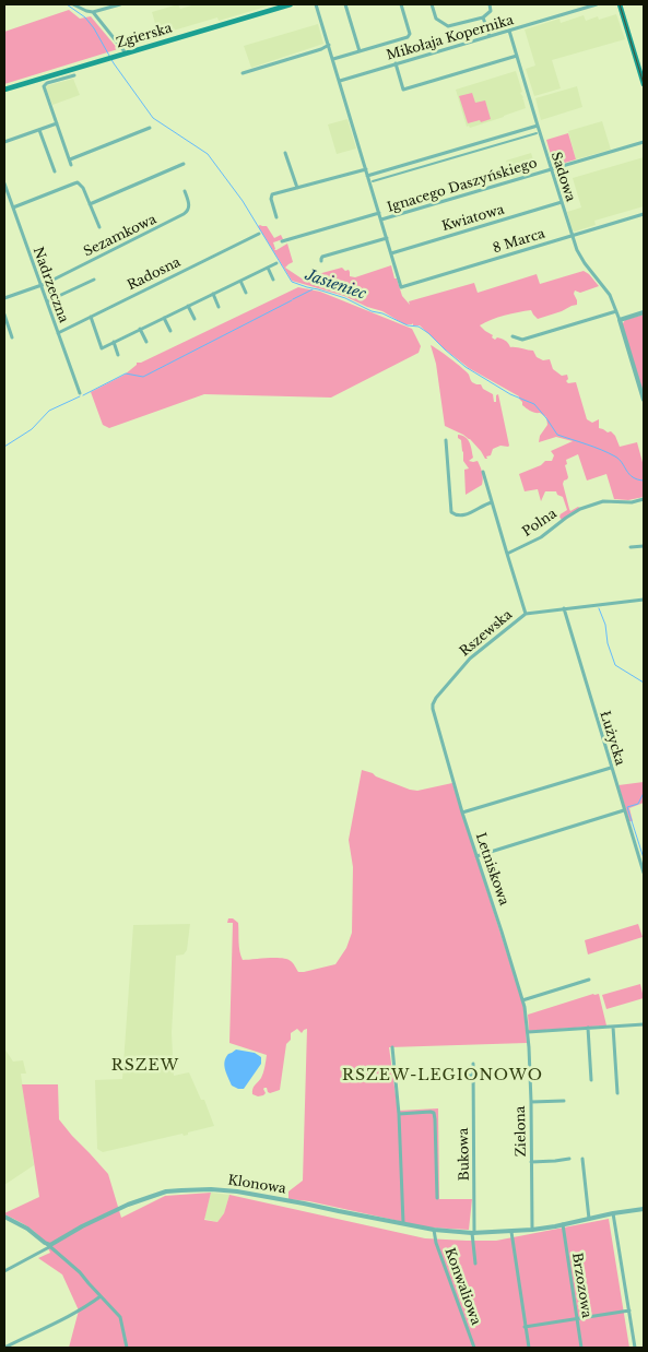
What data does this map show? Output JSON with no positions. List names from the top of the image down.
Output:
{
  "streets": {
    "main road": ["Zgierska"],
    "street": [
      "Mikołaja Kopernika",
      "Sadowa",
      "Ignacego Daszyńskiego",
      "Kwiatowa",
      "Sezamkowa",
      "8 Marca",
      "Radosna",
      "Nadrzeczna",
      "Polna",
      "Rszewska",
      "Łużycka",
      "Letniskowa",
      "Zielona",
      "Bukowa",
      "Klonowa",
      "Brzozowa",
      "Konwaliowa"
    ]
  },
  "crossings": [
    ["Mikołaja Kopernika", "Sadowa"],
    ["Sadowa", "Ignacego Daszyńskiego"],
    ["Sadowa", "Kwiatowa"],
    ["Sadowa", "8 Marca"],
    ["Kwiatowa", "8 Marca"],
    ["Sezamkowa", "Nadrzeczna"],
    ["Radosna", "Nadrzeczna"],
    ["Rszewska", "Łużycka"],
    ["Rszewska", "Letniskowa"],
    ["Letniskowa", "Zielona"],
    ["Zielona", "Klonowa"],
    ["Bukowa", "Klonowa"],
    ["Klonowa", "Brzozowa"],
    ["Klonowa", "Konwaliowa"]
  ],
  "districts": ["RSZEW", "RSZEW-LEGIONOWO"],
  "water": ["Jasieniec"]
}
